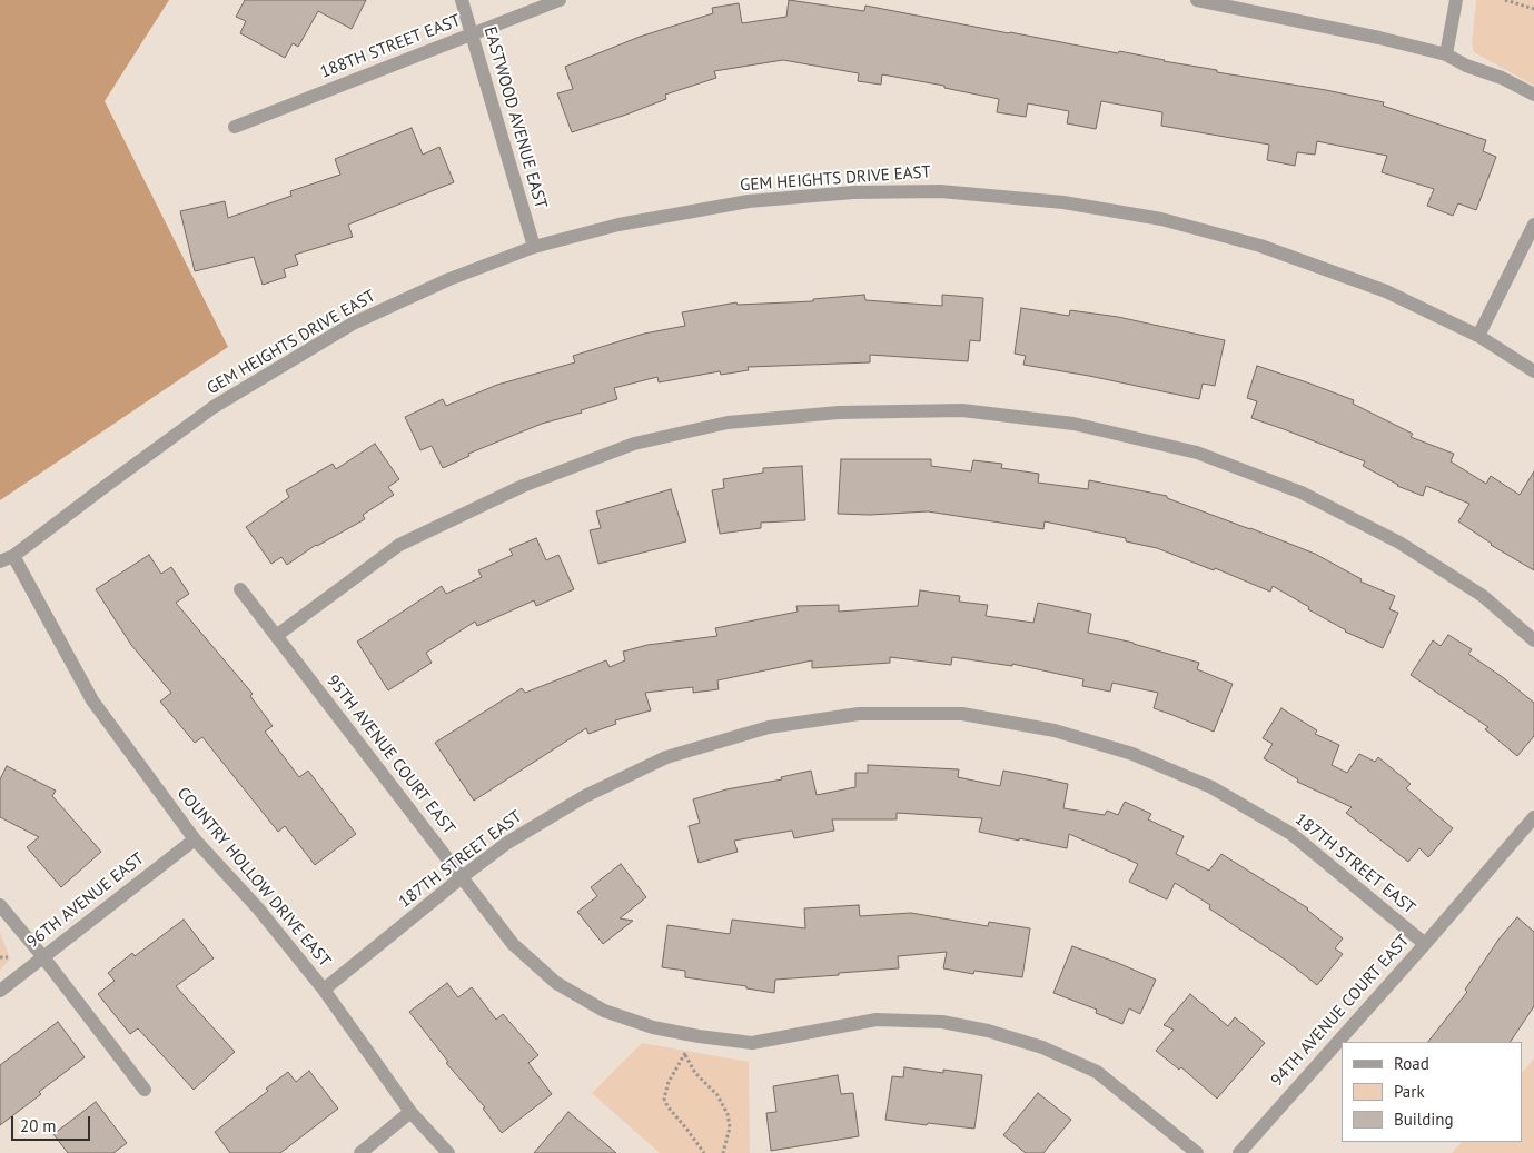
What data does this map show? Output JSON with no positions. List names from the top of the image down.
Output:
{
  "streets": {
    "street": [
      "188TH STREET EAST",
      "EASTWOOD AVENUE EAST",
      "GEM HEIGHTS DRIVE EAST",
      "95TH AVENUE COURT EAST",
      "187TH STREET EAST",
      "COUNTRY HOLLOW DRIVE EAST",
      "96TH AVENUE EAST",
      "94TH AVENUE COURT EAST"
    ]
  },
  "crossings": [
    ["188TH STREET EAST", "EASTWOOD AVENUE EAST"],
    ["EASTWOOD AVENUE EAST", "GEM HEIGHTS DRIVE EAST"],
    ["GEM HEIGHTS DRIVE EAST", "COUNTRY HOLLOW DRIVE EAST"],
    ["95TH AVENUE COURT EAST", "187TH STREET EAST"],
    ["187TH STREET EAST", "COUNTRY HOLLOW DRIVE EAST"],
    ["187TH STREET EAST", "94TH AVENUE COURT EAST"],
    ["COUNTRY HOLLOW DRIVE EAST", "96TH AVENUE EAST"]
  ],
  "legend": ["Road", "Park", "Building"],
  "scale_bar": "20 m"
}
